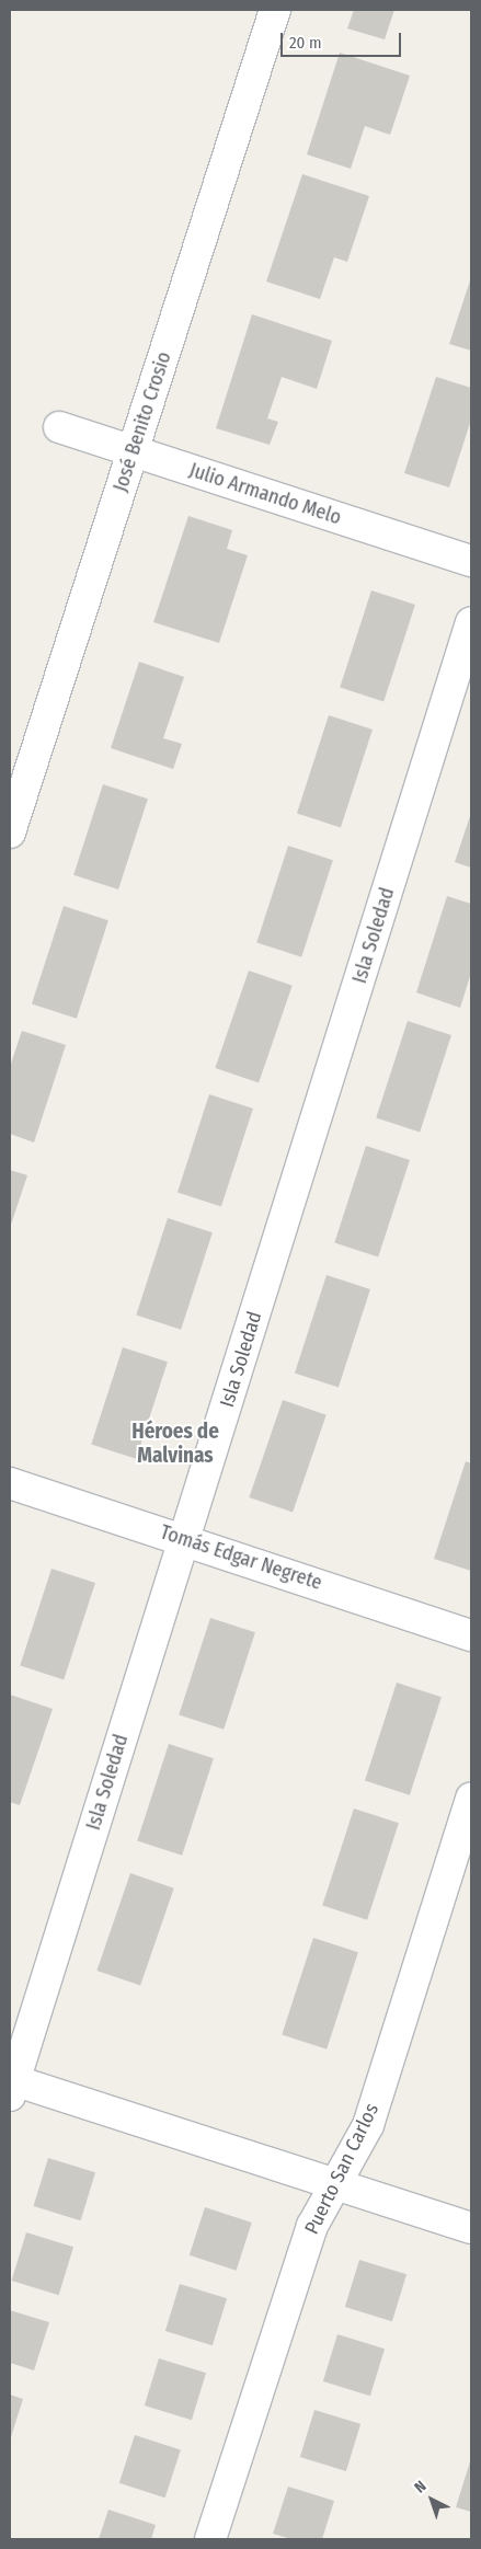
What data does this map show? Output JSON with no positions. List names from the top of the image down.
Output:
{
  "streets": {
    "street": [
      "José Benito Crosio",
      "Julio Armando Melo",
      "Isla Soledad",
      "Tomás Edgar Negrete",
      "Puerto San Carlos"
    ]
  },
  "crossings": [
    ["José Benito Crosio", "Julio Armando Melo"],
    ["Isla Soledad", "Tomás Edgar Negrete"]
  ],
  "districts": ["Héroes de Malvinas"],
  "scale_bar": "20 m",
  "north": "top left"
}
